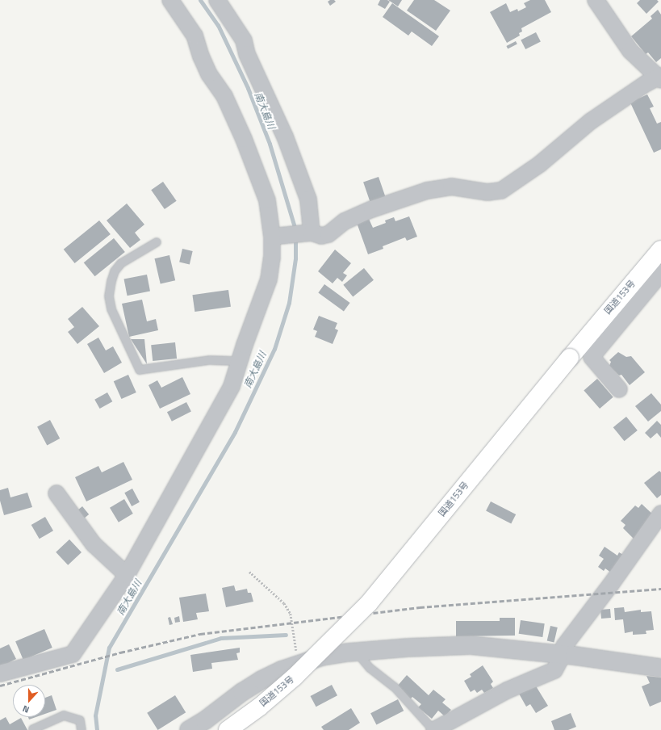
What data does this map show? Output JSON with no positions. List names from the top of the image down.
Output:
{
  "streets": {
    "highway": ["国道153号"]
  },
  "water": ["南大島川"],
  "north": "bottom"
}
